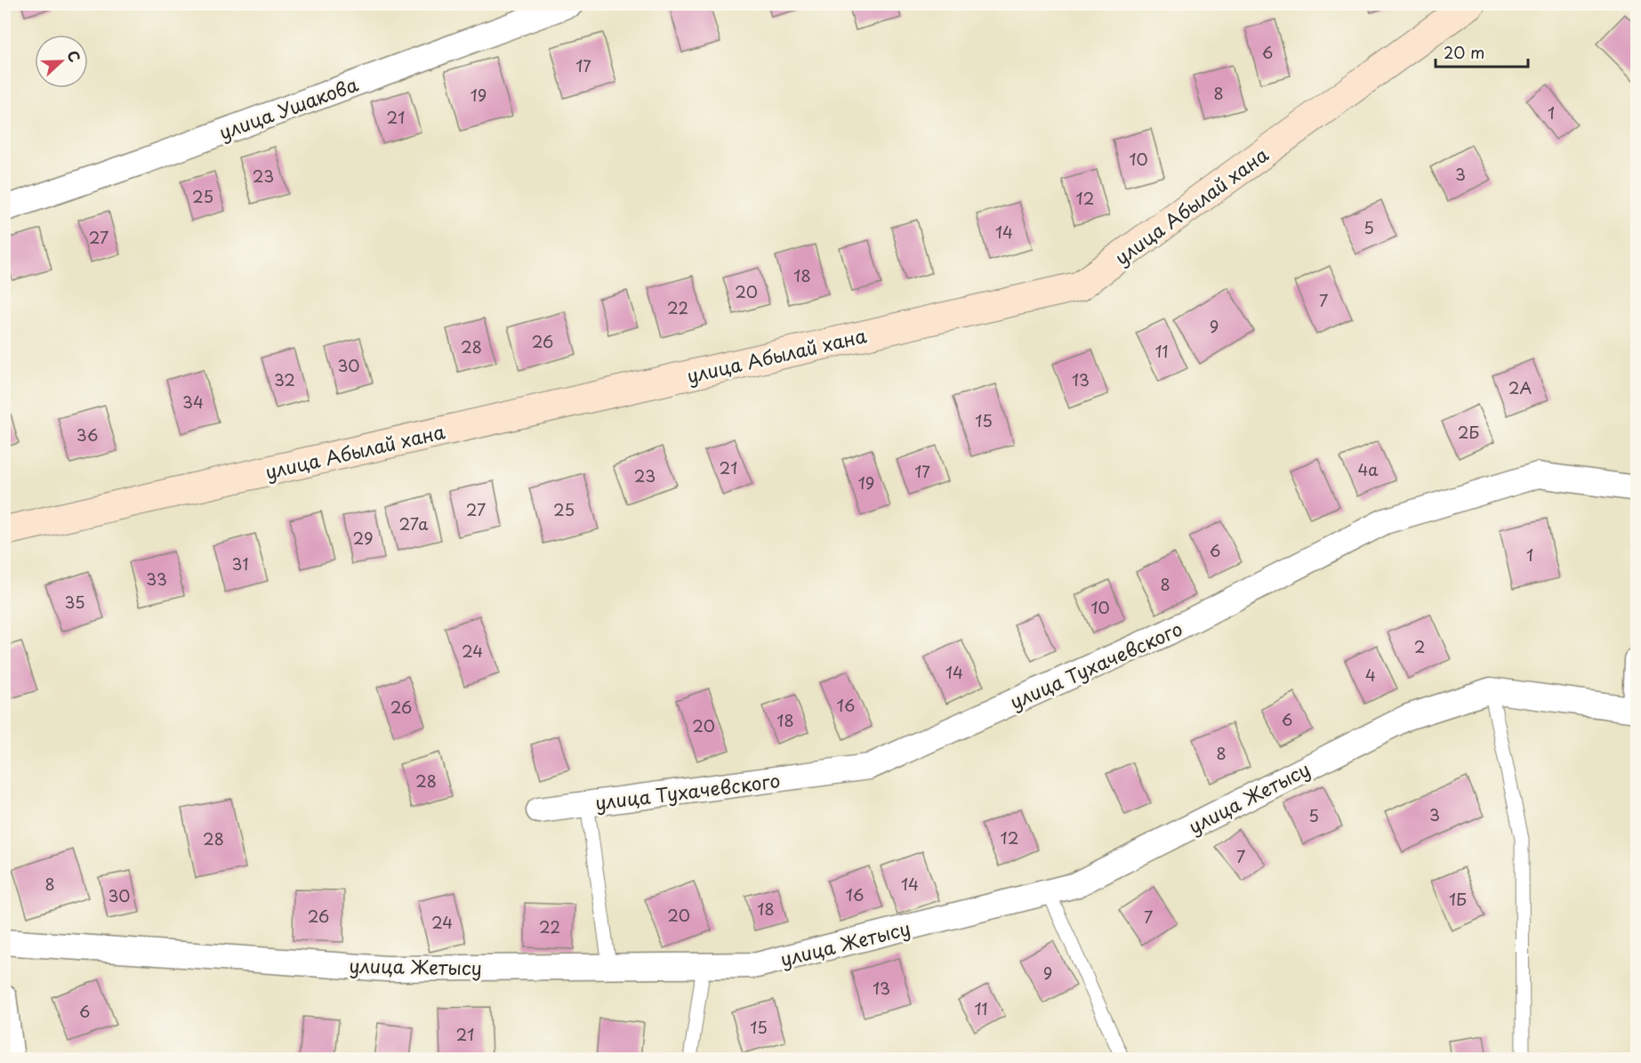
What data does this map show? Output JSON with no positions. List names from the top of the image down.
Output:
{
  "streets": {
    "street": [
      "улица Ушакова",
      "улица Абылай хана",
      "улица Тухачевского",
      "улица Жетысу"
    ]
  },
  "house_numbers": [
    "6",
    "17",
    "8",
    "19",
    "1",
    "21",
    "10",
    "3",
    "23",
    "25",
    "12",
    "5",
    "14",
    "27",
    "18",
    "20",
    "7",
    "22",
    "9",
    "26",
    "28",
    "11",
    "30",
    "32",
    "13",
    "2А",
    "34",
    "15",
    "2Б",
    "36",
    "21",
    "4а",
    "17",
    "23",
    "19",
    "27",
    "25",
    "27а",
    "29",
    "6",
    "1",
    "31",
    "33",
    "8",
    "35",
    "10",
    "2",
    "24",
    "14",
    "4",
    "16",
    "26",
    "6",
    "18",
    "20",
    "8",
    "28",
    "3",
    "5",
    "12",
    "28",
    "7",
    "8",
    "14",
    "16",
    "30",
    "1Б",
    "18",
    "20",
    "26",
    "7",
    "24",
    "22",
    "9",
    "13",
    "11",
    "6",
    "15",
    "21"
  ],
  "scale_bar": "20 m",
  "north": "right"
}
